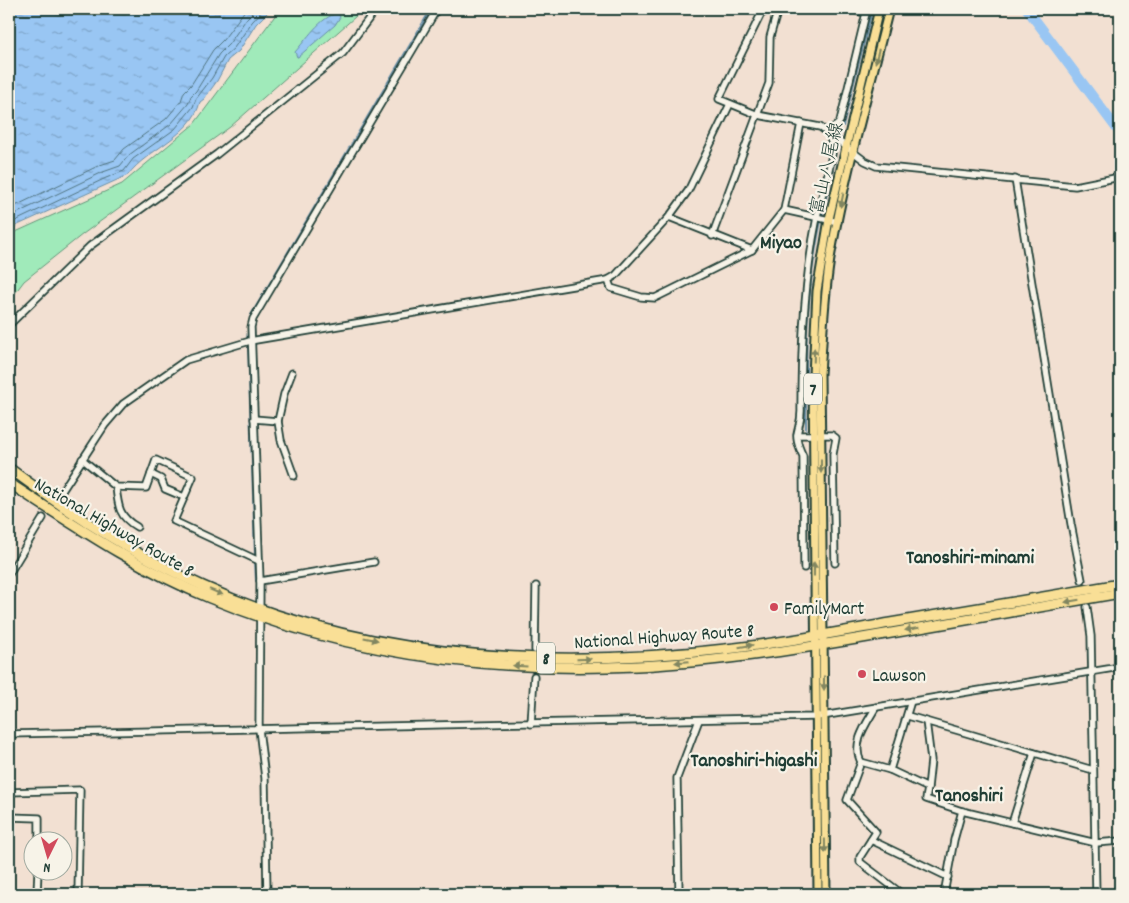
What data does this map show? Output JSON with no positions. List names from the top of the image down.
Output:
{
  "streets": {
    "highway": ["National Highway Route 8", "8"],
    "main road": ["富山八尾線", "7"]
  },
  "crossings": [
    ["富山八尾線", "National Highway Route 8"]
  ],
  "districts": [
    "Miyao",
    "Tanoshiri-minami",
    "Tanoshiri-higashi",
    "Tanoshiri"
  ],
  "places": ["FamilyMart", "Lawson"],
  "north": "bottom"
}
